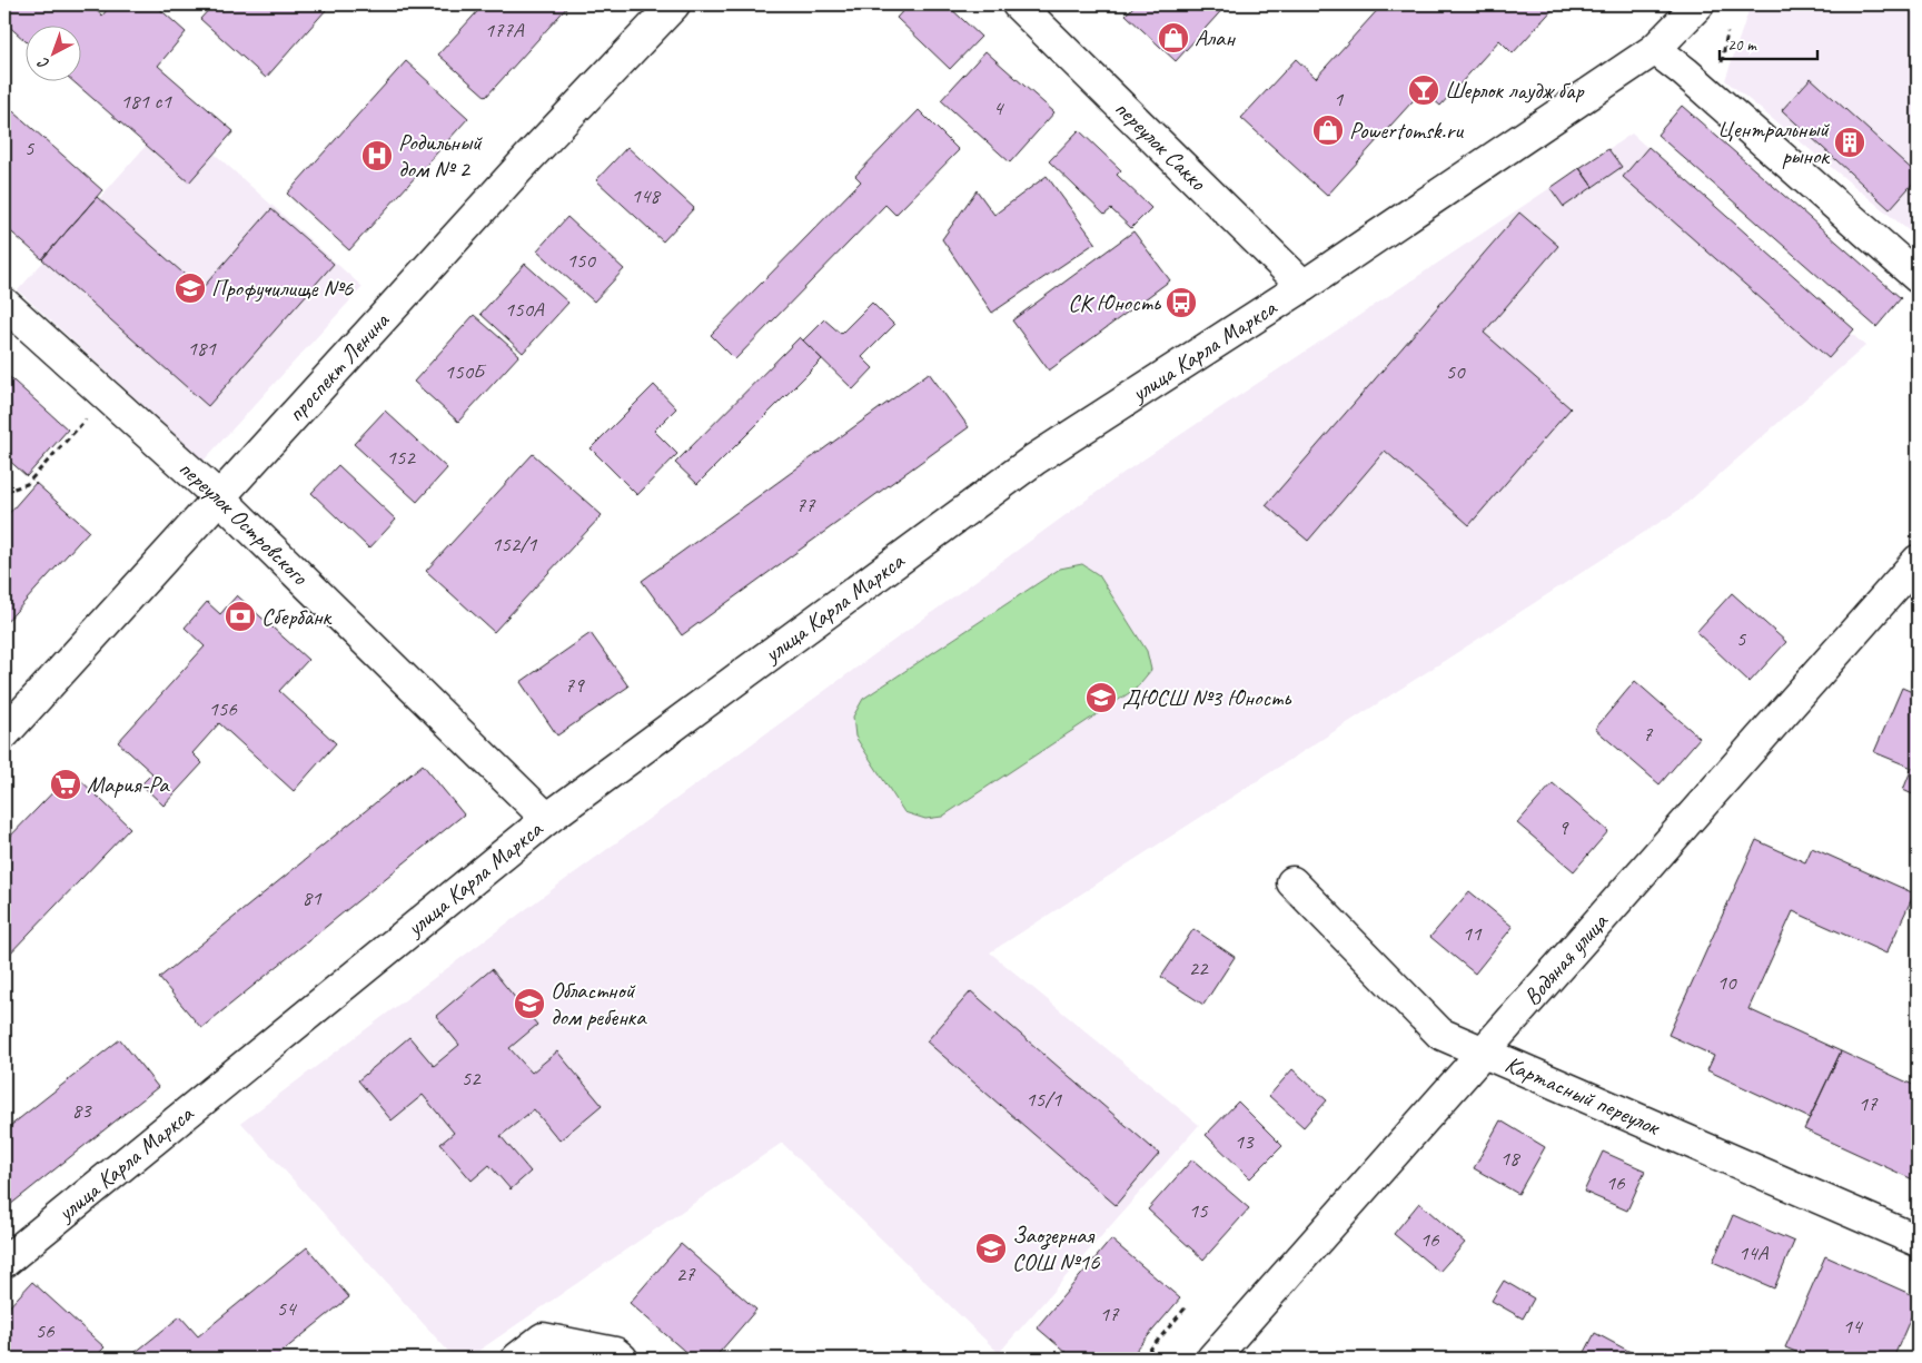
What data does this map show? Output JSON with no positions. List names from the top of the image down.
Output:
{
  "streets": {
    "street": [
      "переулок Сакко",
      "улица Карла Маркса",
      "проспект Ленина",
      "переулок Островского",
      "Водяная улица",
      "Картасный переулок"
    ]
  },
  "crossings": [
    ["переулок Сакко", "улица Карла Маркса"],
    ["улица Карла Маркса", "переулок Островского"],
    ["проспект Ленина", "переулок Островского"],
    ["Водяная улица", "Картасный переулок"]
  ],
  "places": {
    "shop": ["Алан", "Powertomsk.ru"],
    "bar": ["Шерлок лаудж бар"],
    "building": ["Центральный рынок"],
    "hospital": ["Родильный дом № 2"],
    "school or university": [
      "Профучилище №6",
      "ДЮСШ №3 Юность",
      "Областной дом ребенка",
      "Заозерная СОШ №16"
    ],
    "bus stop": ["СК Юность"],
    "bank": ["Сбербанк"],
    "supermarket": ["Мария-Ра"]
  },
  "house_numbers": [
    "177А",
    "1",
    "181 с1",
    "4",
    "5",
    "148",
    "150",
    "150А",
    "181",
    "150Б",
    "50",
    "152",
    "77",
    "152/1",
    "5",
    "79",
    "156",
    "7",
    "9",
    "81",
    "11",
    "22",
    "10",
    "52",
    "15/1",
    "17",
    "83",
    "13",
    "18",
    "16",
    "15",
    "16",
    "14А",
    "27",
    "54",
    "17",
    "14",
    "56"
  ],
  "scale_bar": "20 m",
  "north": "bottom left"
}
